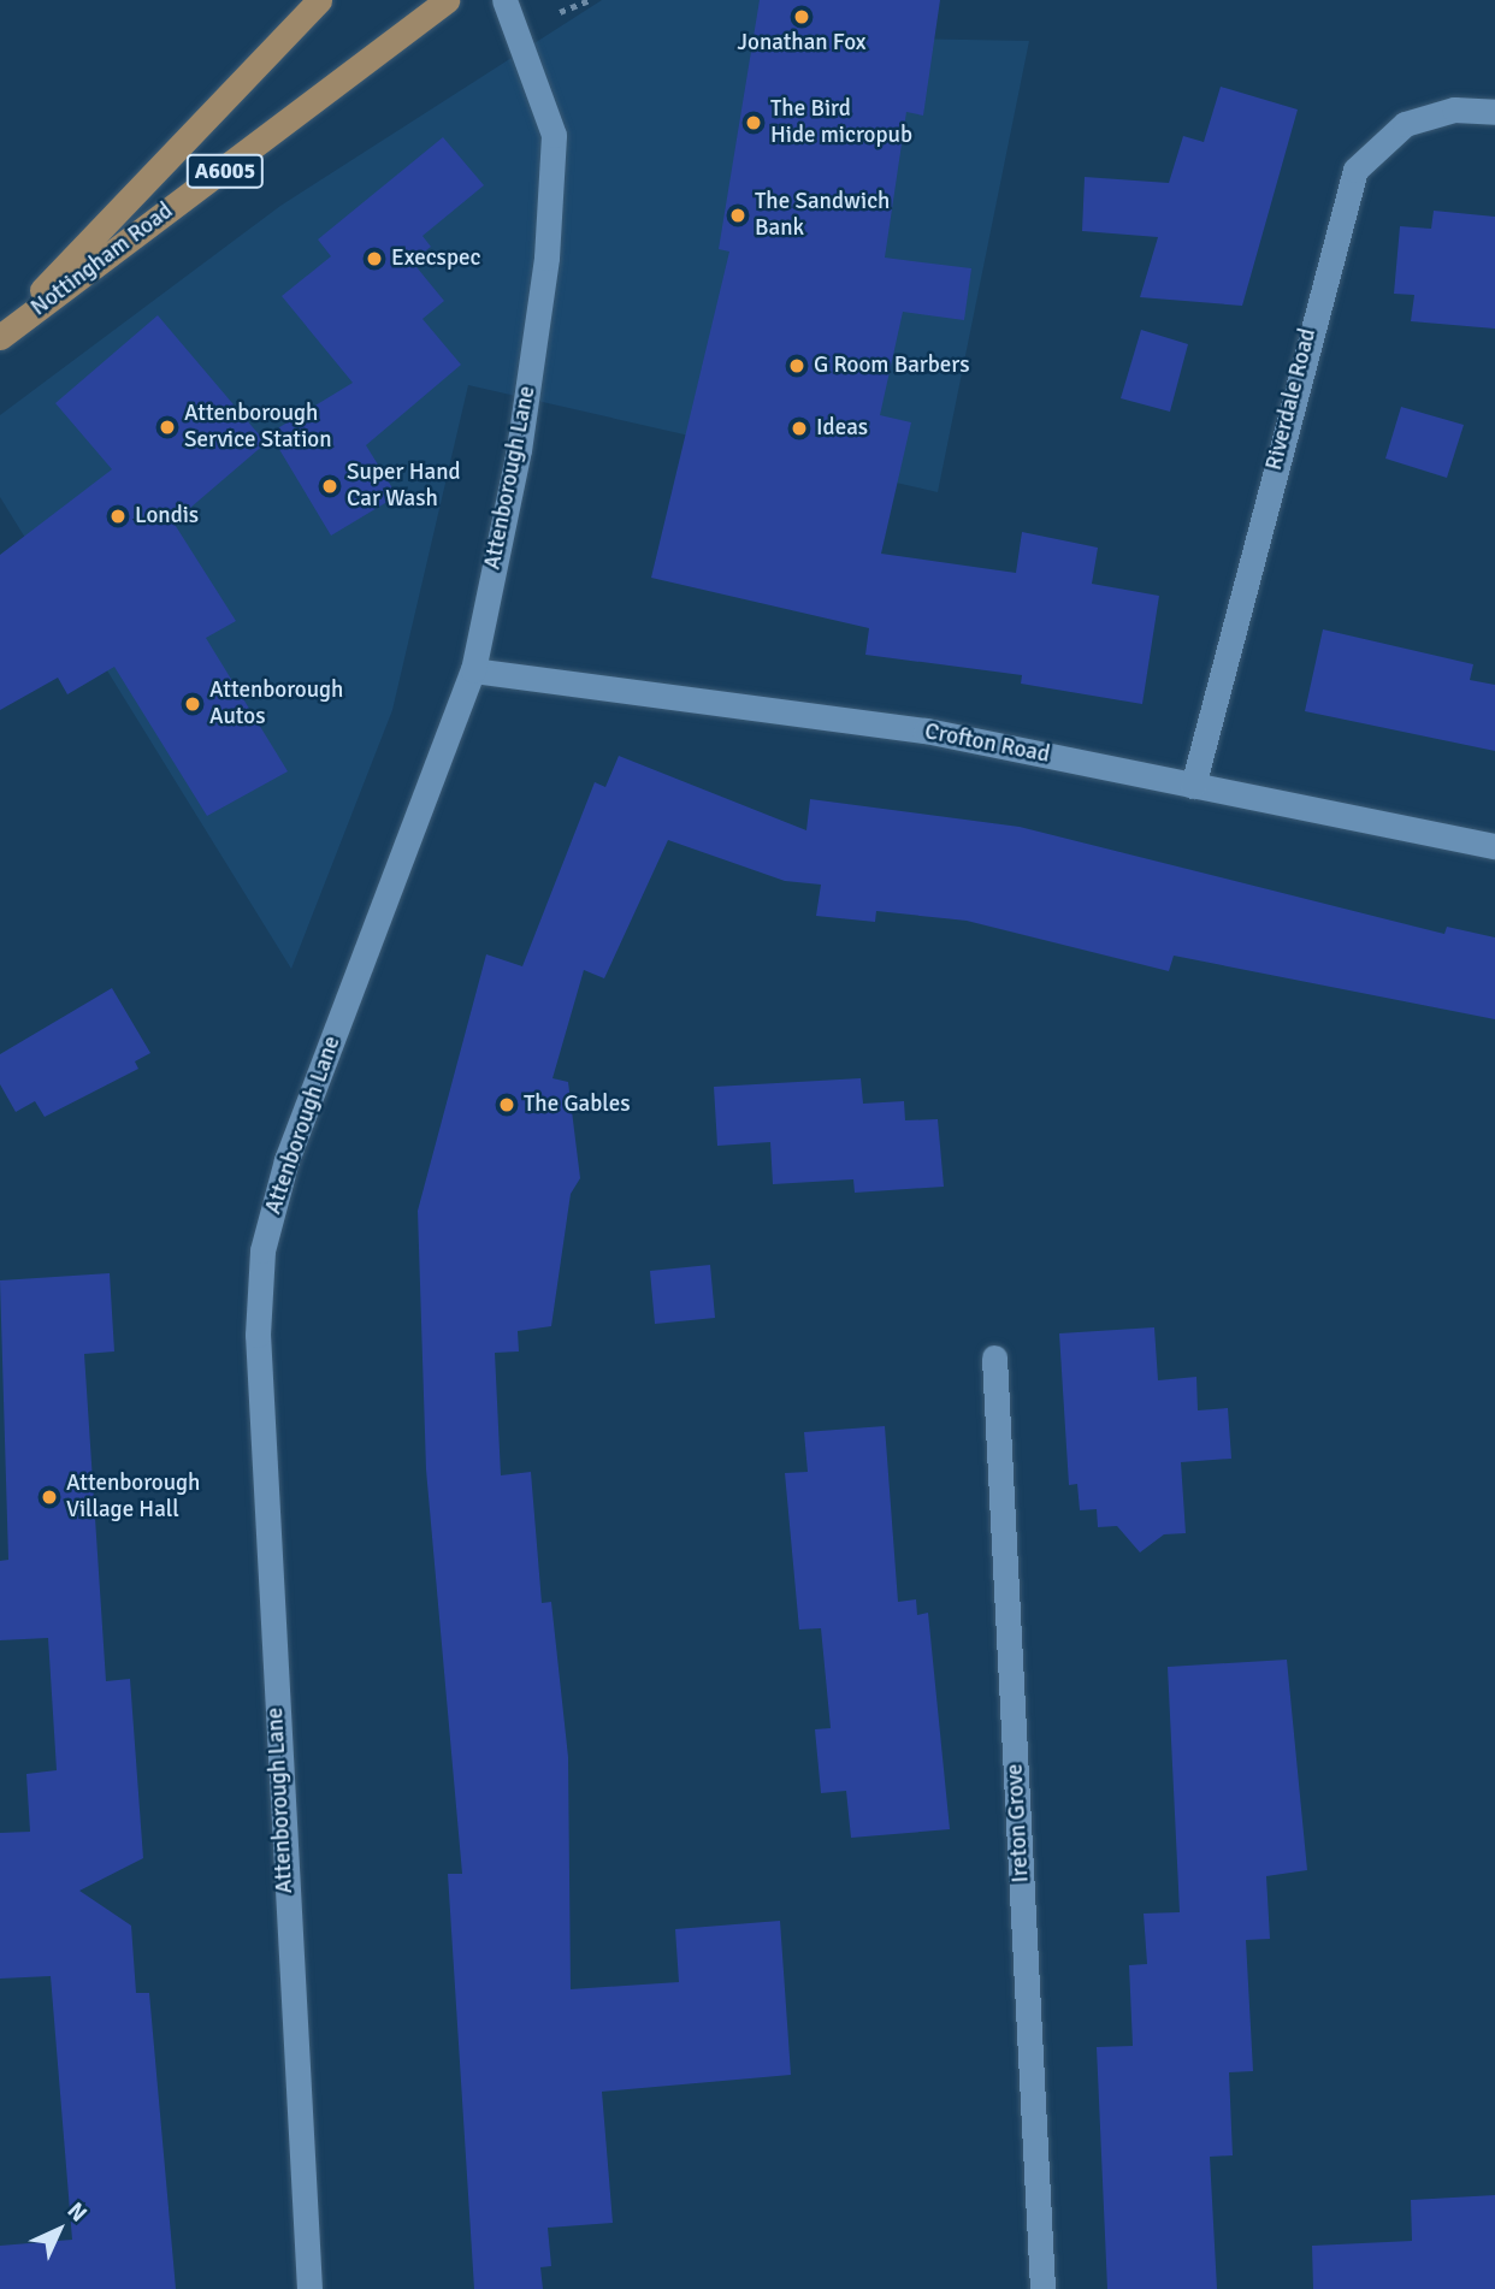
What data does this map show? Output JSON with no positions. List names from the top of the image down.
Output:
{
  "streets": {
    "main road": ["A6005", "Nottingham Road"],
    "street": [
      "Riverdale Road",
      "Attenborough Lane",
      "Crofton Road",
      "Ireton Grove"
    ]
  },
  "crossings": [
    ["Riverdale Road", "Crofton Road"],
    ["Attenborough Lane", "Crofton Road"]
  ],
  "places": [
    "Jonathan Fox",
    "The Bird Hide micropub",
    "The Sandwich Bank",
    "Execspec",
    "G Room Barbers",
    "Attenborough Service Station",
    "Ideas",
    "Super Hand Car Wash",
    "Londis",
    "Attenborough Autos",
    "The Gables",
    "Attenborough Village Hall"
  ],
  "north": "top right"
}
